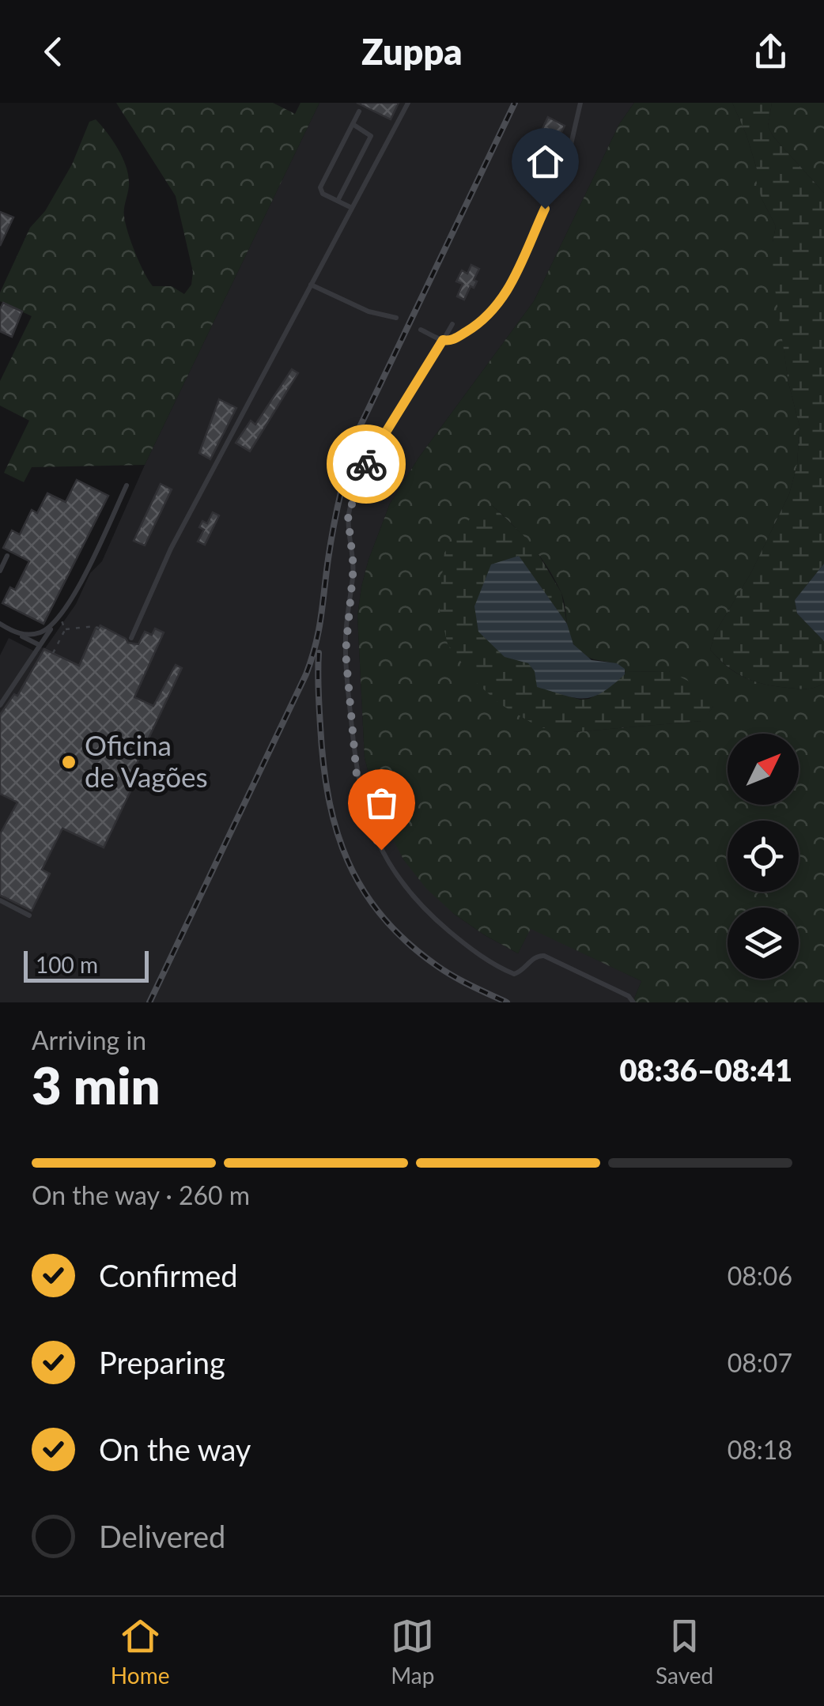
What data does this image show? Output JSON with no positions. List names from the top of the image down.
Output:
{
  "places": ["Oficina de Vagões"],
  "scale_bar": "100 m",
  "north": "top right",
  "page": {
    "header": "Zuppa",
    "scale": "100 m",
    "heading": ["3 min", "Arriving in", "08:36–08:41"],
    "bar": "On the way · 260 m",
    "list": [
      ["Confirmed", "08:06"],
      ["Preparing", "08:07"],
      ["On the way", "08:18"],
      "Delivered"
    ],
    "tabs": ["Home", "Map", "Saved"]
  }
}
